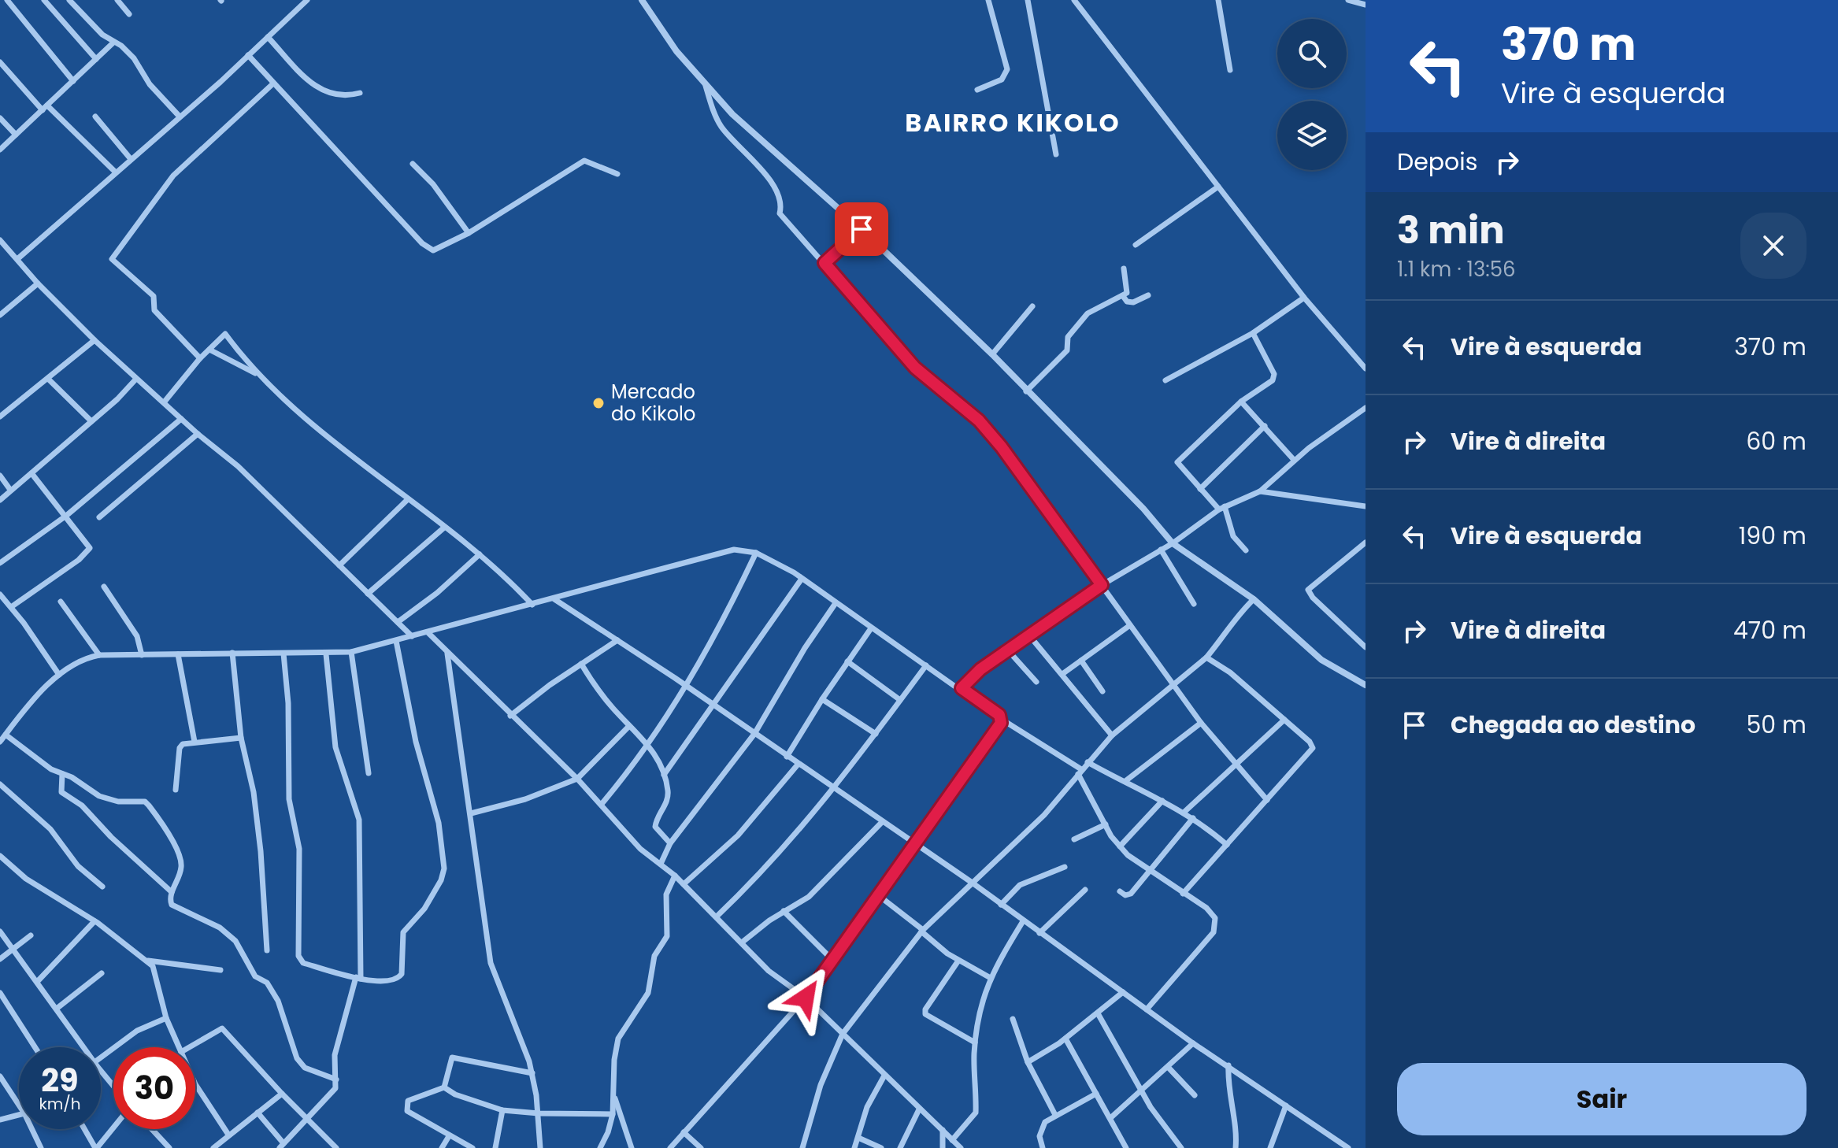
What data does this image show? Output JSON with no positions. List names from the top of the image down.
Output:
{
  "districts": ["BAIRRO KIKOLO"],
  "places": ["Mercado do Kikolo"],
  "page": {
    "turn": ["370 m", "Vire à esquerda"],
    "then": "Depois",
    "heading": ["3 min", "1.1 km · 13:56"],
    "list": [
      {
        "name": "Vire à esquerda",
        "value": "370 m"
      },
      {
        "name": "Vire à direita",
        "value": "60 m"
      },
      {
        "name": "Vire à esquerda",
        "value": "190 m"
      },
      {
        "name": "Vire à direita",
        "value": "470 m"
      },
      {
        "name": "Chegada ao destino",
        "value": "50 m"
      }
    ],
    "speed": "29 km/h",
    "limit": "30",
    "buttons": "Sair"
  }
}
